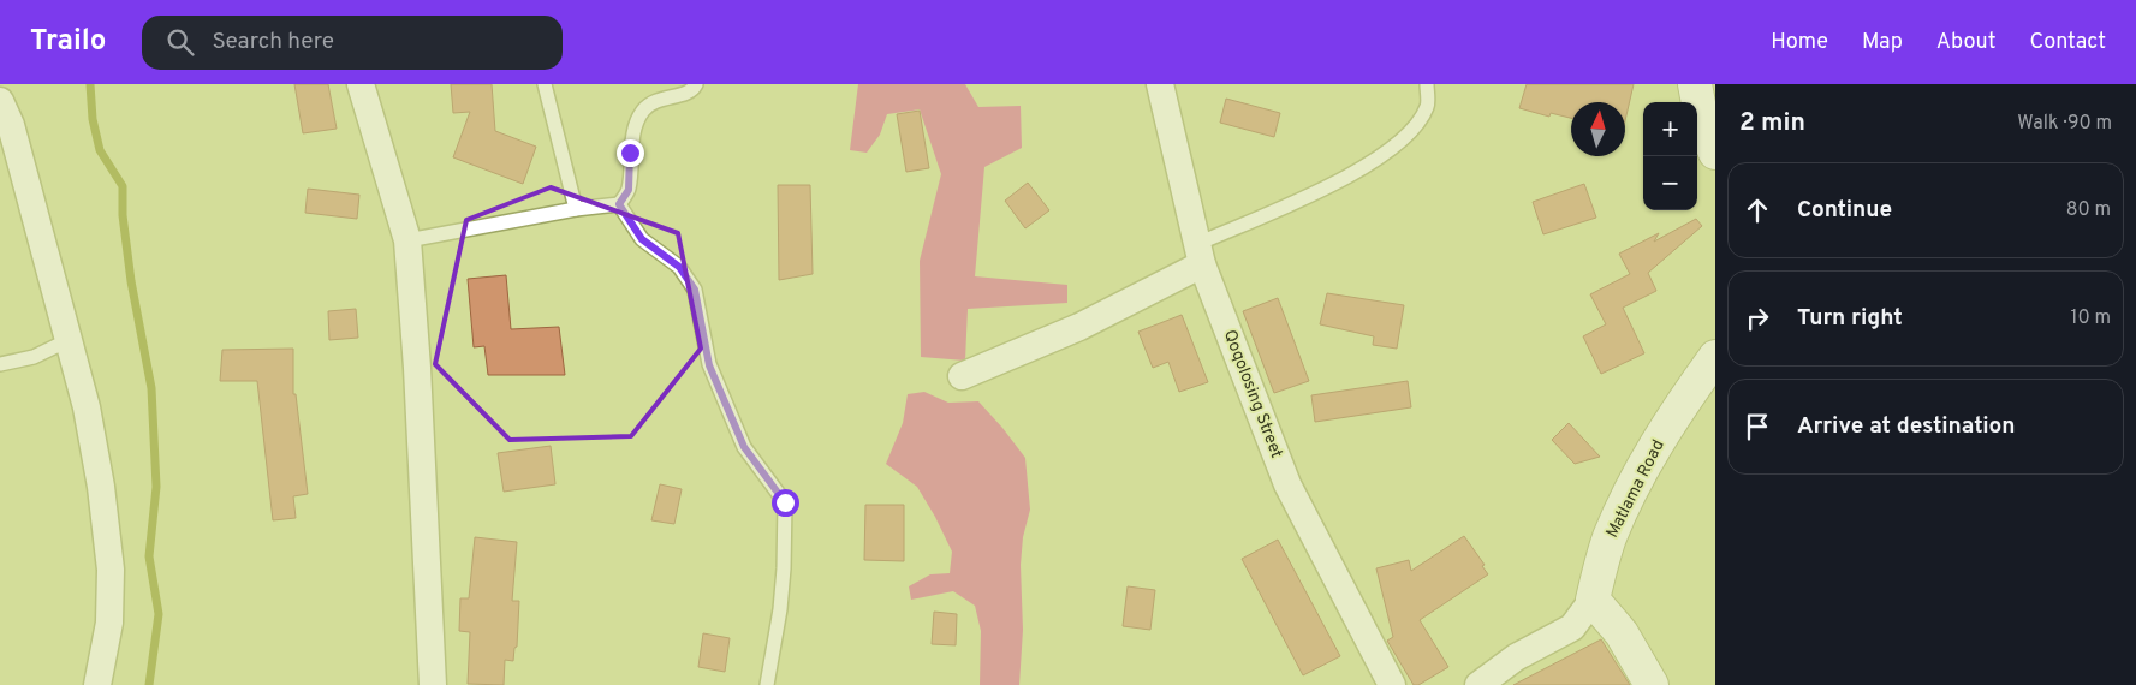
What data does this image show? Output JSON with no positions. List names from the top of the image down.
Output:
{
  "streets": {
    "street": ["Qoqolosing Street", "Matlama Road"]
  },
  "north": "top",
  "page": {
    "header": "Trailo",
    "search": "Search here",
    "nav": [
      "Home",
      "Map",
      "About",
      "Contact"
    ],
    "heading": ["2 min", "Walk · 90 m"],
    "map_buttons": ["+", "−"],
    "list": [
      ["Continue", "80 m"],
      ["Turn right", "10 m"],
      "Arrive at destination"
    ]
  }
}
